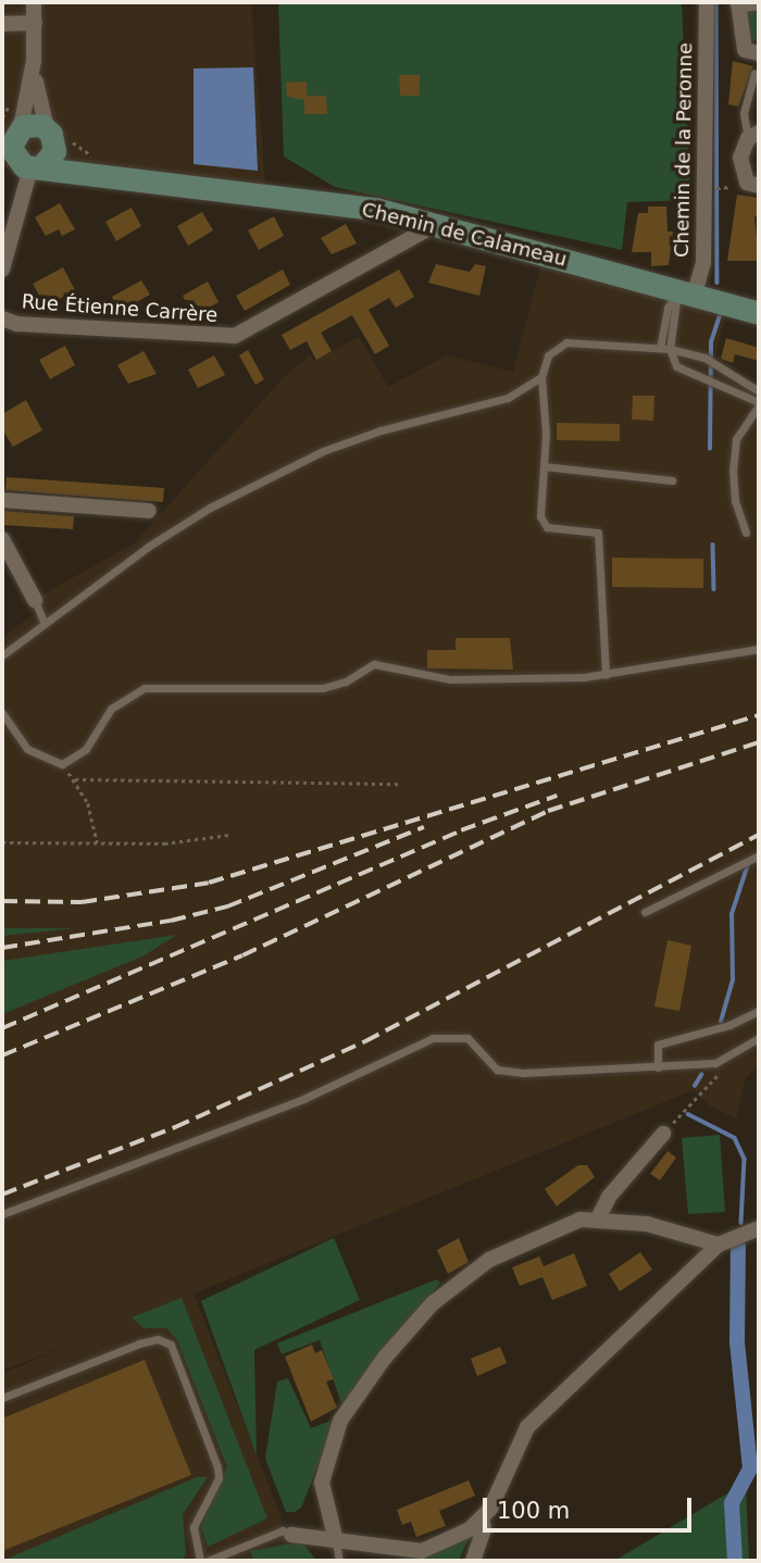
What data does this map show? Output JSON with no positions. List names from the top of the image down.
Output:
{
  "streets": {
    "main road": ["Chemin de Calameau"],
    "street": ["Chemin de la Peronne", "Rue Étienne Carrère"]
  },
  "crossings": [
    ["Chemin de la Peronne", "Chemin de Calameau"],
    ["Chemin de Calameau", "Rue Étienne Carrère"]
  ],
  "scale_bar": "100 m"
}
